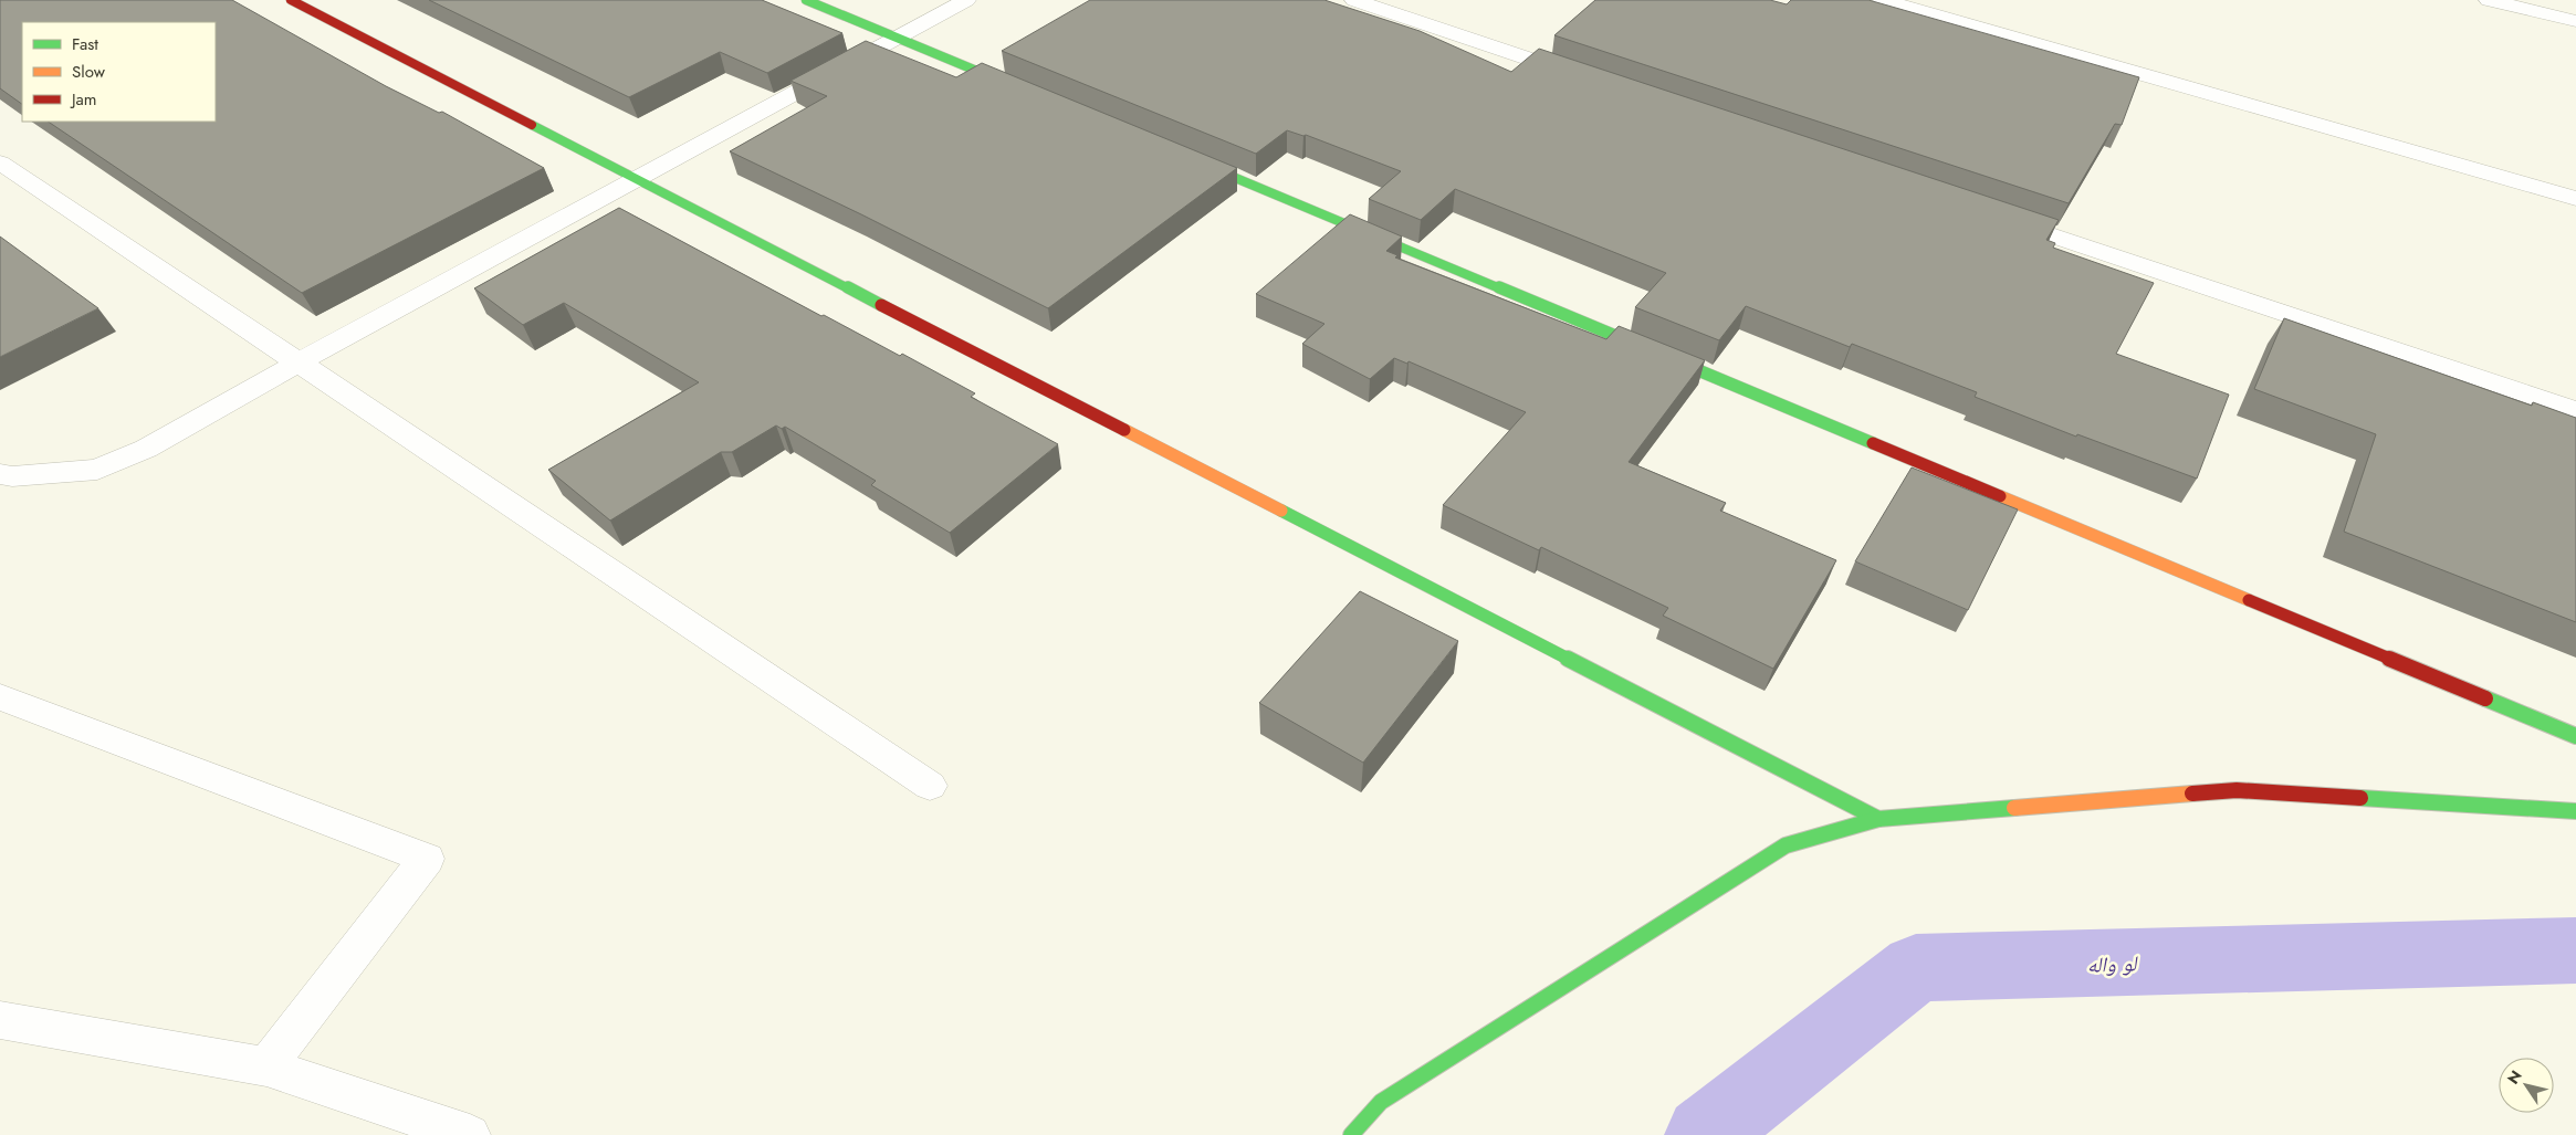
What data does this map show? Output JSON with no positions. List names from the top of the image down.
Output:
{
  "water": ["لو واله"],
  "legend": ["Fast", "Slow", "Jam"],
  "north": "top left"
}
